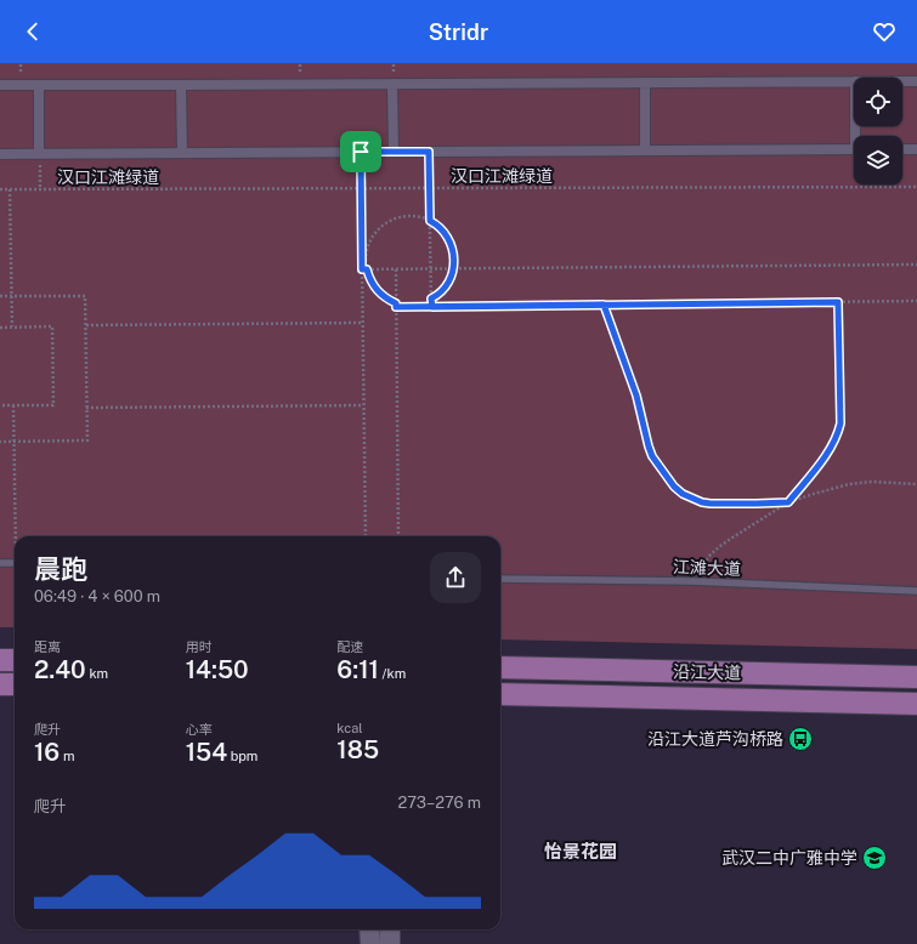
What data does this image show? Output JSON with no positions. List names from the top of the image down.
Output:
{
  "streets": {
    "main road": ["沿江大道"],
    "lane": ["江滩大道"],
    "path": ["汉口江滩绿道"]
  },
  "districts": ["怡景花园"],
  "places": {
    "bus stop": ["沿江大道芦沟桥路"],
    "school or university": ["武汉二中广雅中学"]
  },
  "page": {
    "header": "Stridr",
    "heading": ["晨跑", "06:49 · 4 × 600 m"],
    "stats": [
      ["距离", "2.40 km"],
      ["用时", "14:50"],
      ["配速", "6:11 /km"],
      ["爬升", "16 m"],
      ["心率", "154 bpm"],
      ["kcal", "185"]
    ],
    "chart": ["爬升", "273–276 m"]
  }
}
